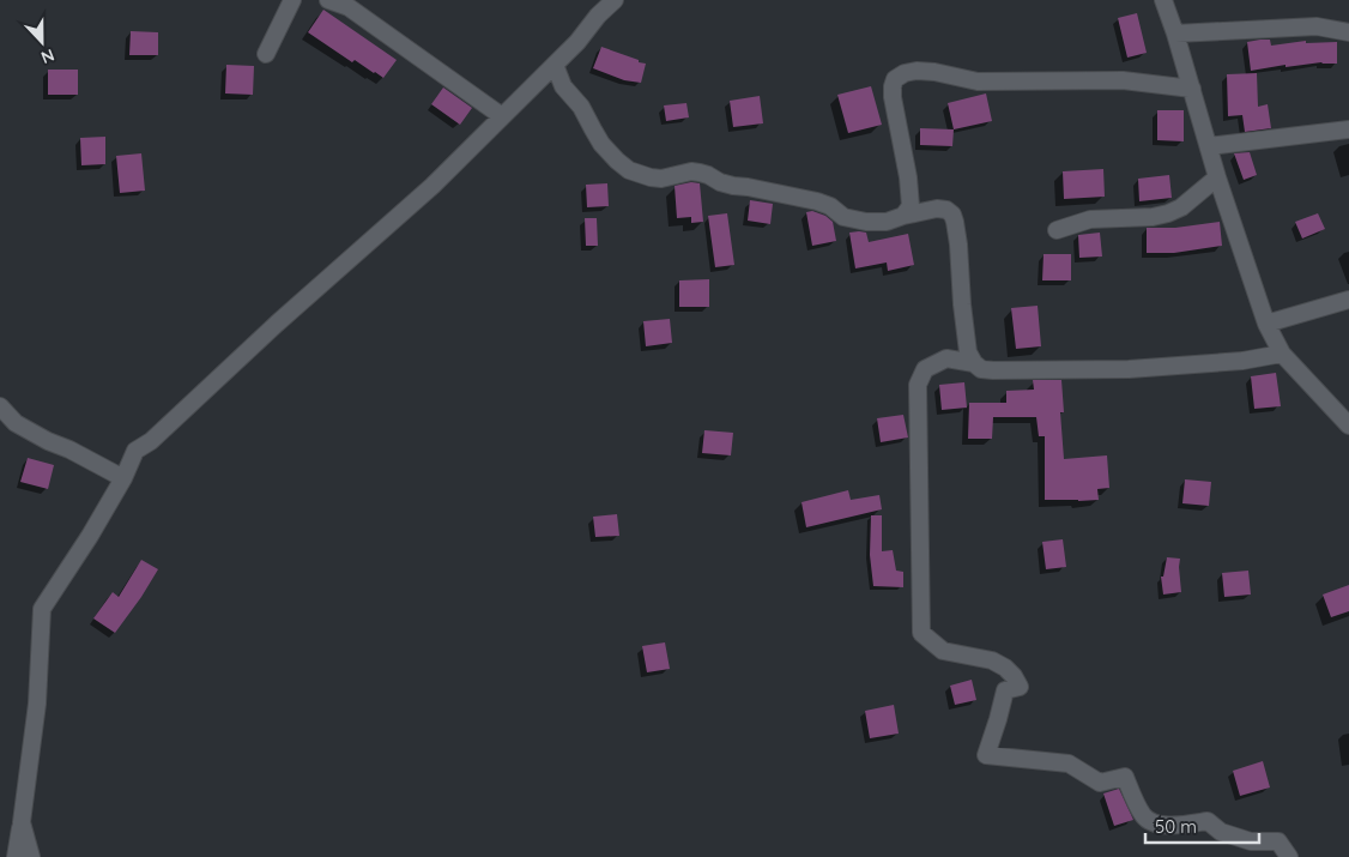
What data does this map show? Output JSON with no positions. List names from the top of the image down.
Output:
{
  "scale_bar": "50 m",
  "north": "bottom"
}
